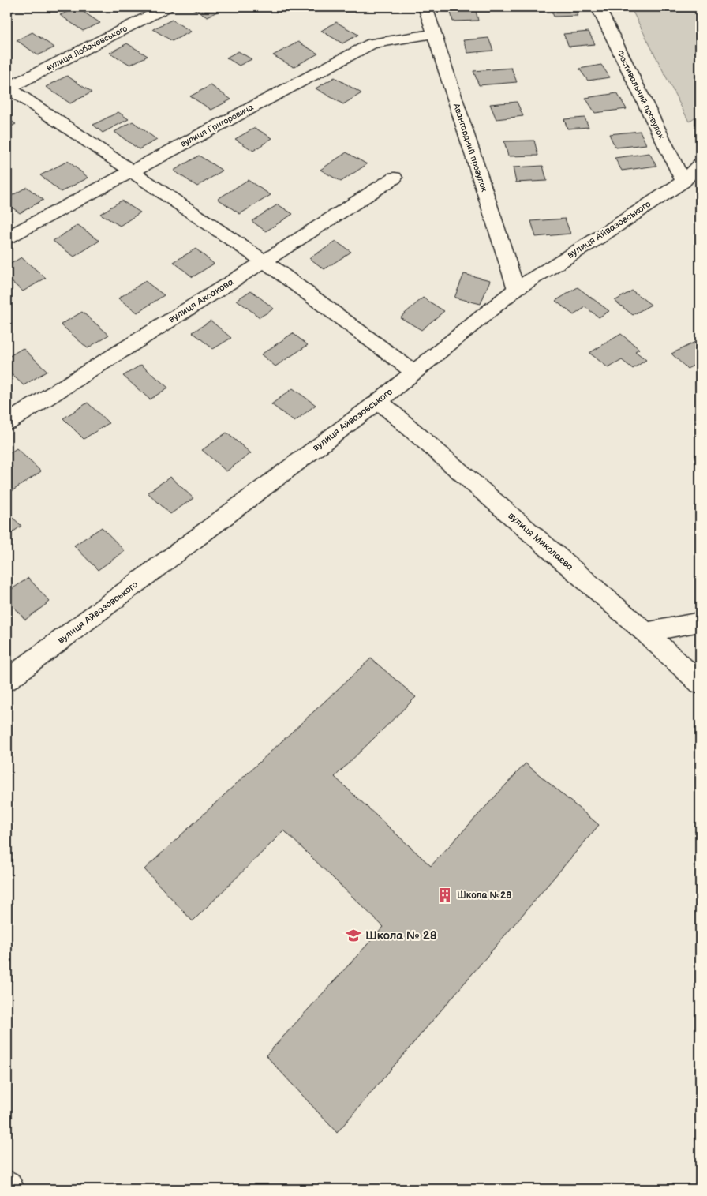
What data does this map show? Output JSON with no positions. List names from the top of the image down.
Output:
{
  "streets": {
    "street": [
      "вулиця Лобачевського",
      "Фестивальний провулок",
      "вулиця Григоровича",
      "Авангардний провулок",
      "вулиця Айвазовського",
      "вулиця Аксакова",
      "вулиця Миколаєва"
    ]
  },
  "crossings": [
    ["Фестивальний провулок", "вулиця Айвазовського"],
    ["вулиця Григоровича", "Авангардний провулок"],
    ["Авангардний провулок", "вулиця Айвазовського"],
    ["вулиця Айвазовського", "вулиця Миколаєва"]
  ],
  "places": {
    "building": ["Школа №28"],
    "school or university": ["Школа № 28"]
  }
}
